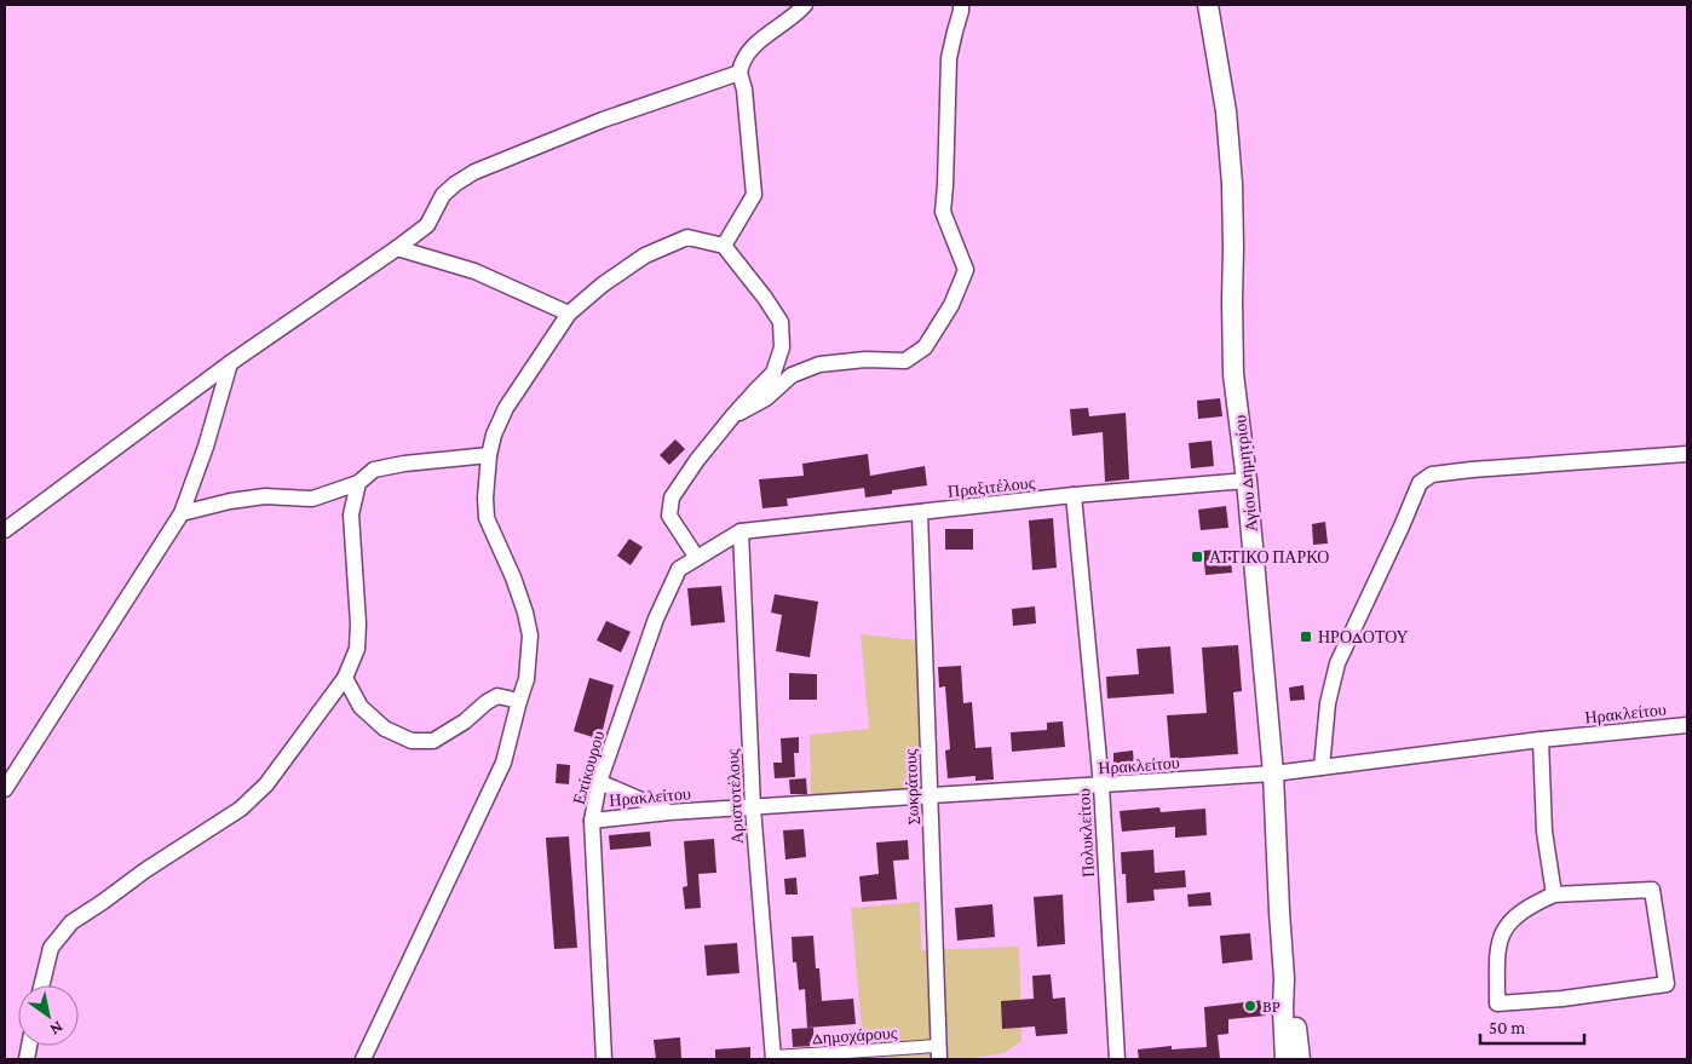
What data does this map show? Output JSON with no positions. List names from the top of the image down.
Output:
{
  "streets": {
    "street": [
      "Αγίου Δημητρίου",
      "Πραξιτέλους",
      "Ηρακλείτου",
      "Επίκουρου",
      "Σωκράτους",
      "Αριστοτέλους",
      "Πολυκλείτου",
      "Δημοχάρους"
    ]
  },
  "crossings": [
    ["Αγίου Δημητρίου", "Πραξιτέλους"],
    ["Αγίου Δημητρίου", "Ηρακλείτου"],
    ["Πραξιτέλους", "Επίκουρου"],
    ["Πραξιτέλους", "Σωκράτους"],
    ["Πραξιτέλους", "Αριστοτέλους"],
    ["Πραξιτέλους", "Πολυκλείτου"],
    ["Ηρακλείτου", "Επίκουρου"],
    ["Ηρακλείτου", "Σωκράτους"],
    ["Ηρακλείτου", "Αριστοτέλους"],
    ["Ηρακλείτου", "Πολυκλείτου"],
    ["Επίκουρου", "Αριστοτέλους"],
    ["Σωκράτους", "Δημοχάρους"],
    ["Αριστοτέλους", "Δημοχάρους"]
  ],
  "places": {
    "transit": ["ΑΤΤΙΚΟ ΠΑΡΚΟ", "ΗΡΟΔΟΤΟΥ"],
    "other": ["BP"]
  },
  "scale_bar": "50 m",
  "north": "bottom right"
}
